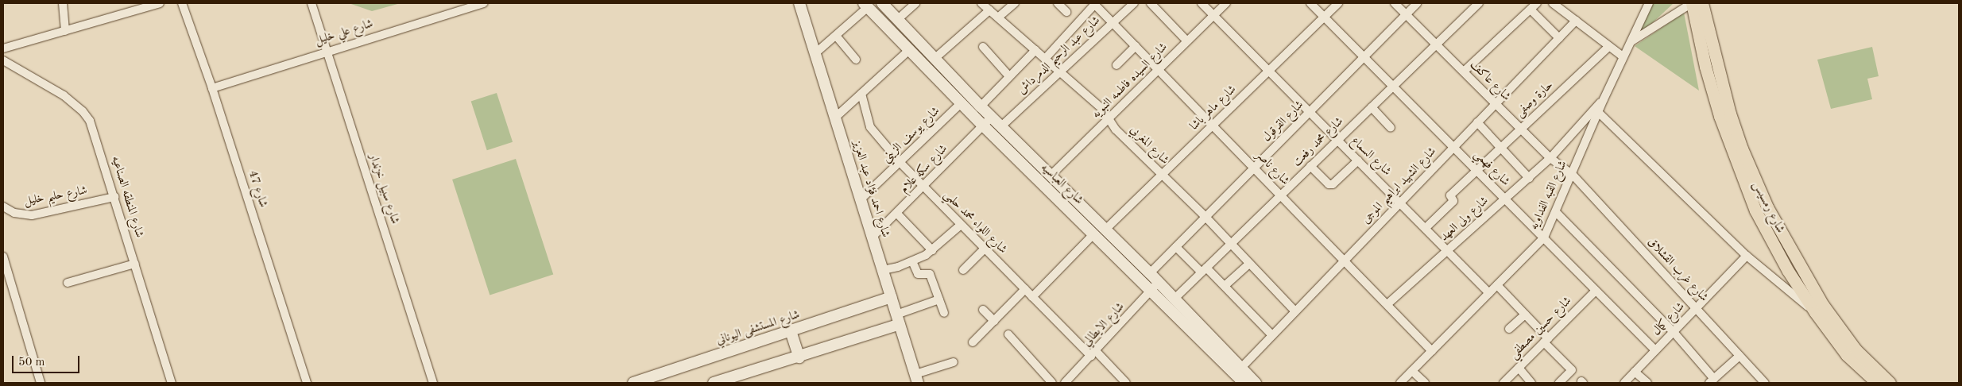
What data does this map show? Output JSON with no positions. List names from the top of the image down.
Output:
{
  "streets": {
    "main road": [
      "شارع العباسيه",
      "شارع احمد فؤاد عبد العزيز",
      "شارع رمسيس",
      "شارع المستشفى اليوناني"
    ],
    "street": [
      "شارع علي خليل",
      "شارع عبد الرحيم الدمرداش",
      "شارع السيده فاطمه النبويه",
      "شارع عاكف",
      "حارة وصفى",
      "شارع ماهر باشا",
      "شارع القرقول",
      "شارع يوسف الزيني",
      "شارع محمد رفعت",
      "شارع المغربي",
      "شارع السماع",
      "شارع ناصر",
      "شارع فهمي",
      "شارع سكه علام",
      "شارع الشهيد ابراهيم الموجى",
      "شارع 47",
      "شارع سبيل خزندار",
      "شارع القبه الفداويه",
      "شارع حليم خليل",
      "شارع المنطقه الصناعيه",
      "شارع ولى العهد",
      "شارع اللواء محمد حلمي",
      "شارع غرب القشلاق",
      "شارع كمال",
      "شارع الايطالي",
      "شارع حسين مصطفي"
    ]
  },
  "crossings": [
    ["شارع علي خليل", "شارع 47"],
    ["شارع علي خليل", "شارع سبيل خزندار"],
    ["شارع عبد الرحيم الدمرداش", "شارع المغربي"],
    ["شارع عبد الرحيم الدمرداش", "شارع ناصر"],
    ["شارع عبد الرحيم الدمرداش", "شارع العباسيه"],
    ["شارع السيده فاطمه النبويه", "شارع المغربي"],
    ["شارع السيده فاطمه النبويه", "شارع السماع"],
    ["شارع السيده فاطمه النبويه", "شارع ناصر"],
    ["شارع السيده فاطمه النبويه", "شارع العباسيه"],
    ["شارع عاكف", "حارة وصفى"],
    ["شارع عاكف", "شارع القرقول"],
    ["شارع عاكف", "شارع محمد رفعت"],
    ["شارع عاكف", "شارع الشهيد ابراهيم الموجى"],
    ["شارع عاكف", "شارع القبه الفداويه"],
    ["شارع عاكف", "شارع ولى العهد"],
    ["شارع عاكف", "شارع غرب القشلاق"],
    ["حارة وصفى", "شارع السماع"],
    ["حارة وصفى", "شارع فهمي"],
    ["شارع ماهر باشا", "شارع المغربي"],
    ["شارع ماهر باشا", "شارع السماع"],
    ["شارع ماهر باشا", "شارع ناصر"],
    ["شارع ماهر باشا", "شارع فهمي"],
    ["شارع ماهر باشا", "شارع العباسيه"],
    ["شارع القرقول", "شارع المغربي"],
    ["شارع القرقول", "شارع السماع"],
    ["شارع القرقول", "شارع ناصر"],
    ["شارع القرقول", "شارع فهمي"],
    ["شارع القرقول", "شارع العباسيه"],
    ["شارع يوسف الزيني", "شارع العباسيه"],
    ["شارع يوسف الزيني", "شارع احمد فؤاد عبد العزيز"],
    ["شارع يوسف الزيني", "شارع اللواء محمد حلمي"],
    ["شارع محمد رفعت", "شارع المغربي"],
    ["شارع محمد رفعت", "شارع السماع"],
    ["شارع محمد رفعت", "شارع ناصر"],
    ["شارع محمد رفعت", "شارع فهمي"],
    ["شارع محمد رفعت", "شارع العباسيه"],
    ["شارع المغربي", "شارع الشهيد ابراهيم الموجى"],
    ["شارع السماع", "شارع الشهيد ابراهيم الموجى"],
    ["شارع السماع", "شارع القبه الفداويه"],
    ["شارع السماع", "شارع ولى العهد"],
    ["شارع ناصر", "شارع الشهيد ابراهيم الموجى"],
    ["شارع ناصر", "شارع القبه الفداويه"],
    ["شارع ناصر", "شارع ولى العهد"],
    ["شارع فهمي", "شارع الشهيد ابراهيم الموجى"],
    ["شارع فهمي", "شارع القبه الفداويه"],
    ["شارع فهمي", "شارع ولى العهد"],
    ["شارع فهمي", "شارع كمال"],
    ["شارع فهمي", "شارع حسين مصطفي"],
    ["شارع سكه علام", "شارع العباسيه"],
    ["شارع سكه علام", "شارع احمد فؤاد عبد العزيز"],
    ["شارع سكه علام", "شارع اللواء محمد حلمي"],
    ["شارع العباسيه", "شارع الشهيد ابراهيم الموجى"],
    ["شارع العباسيه", "شارع الايطالي"],
    ["شارع احمد فؤاد عبد العزيز", "شارع المستشفى اليوناني"],
    ["شارع القبه الفداويه", "شارع رمسيس"],
    ["شارع القبه الفداويه", "شارع ولى العهد"],
    ["شارع القبه الفداويه", "شارع غرب القشلاق"],
    ["شارع حليم خليل", "شارع المنطقه الصناعيه"],
    ["شارع رمسيس", "شارع كمال"],
    ["شارع اللواء محمد حلمي", "شارع الايطالي"],
    ["شارع غرب القشلاق", "شارع كمال"]
  ],
  "scale_bar": "50 m"
}
